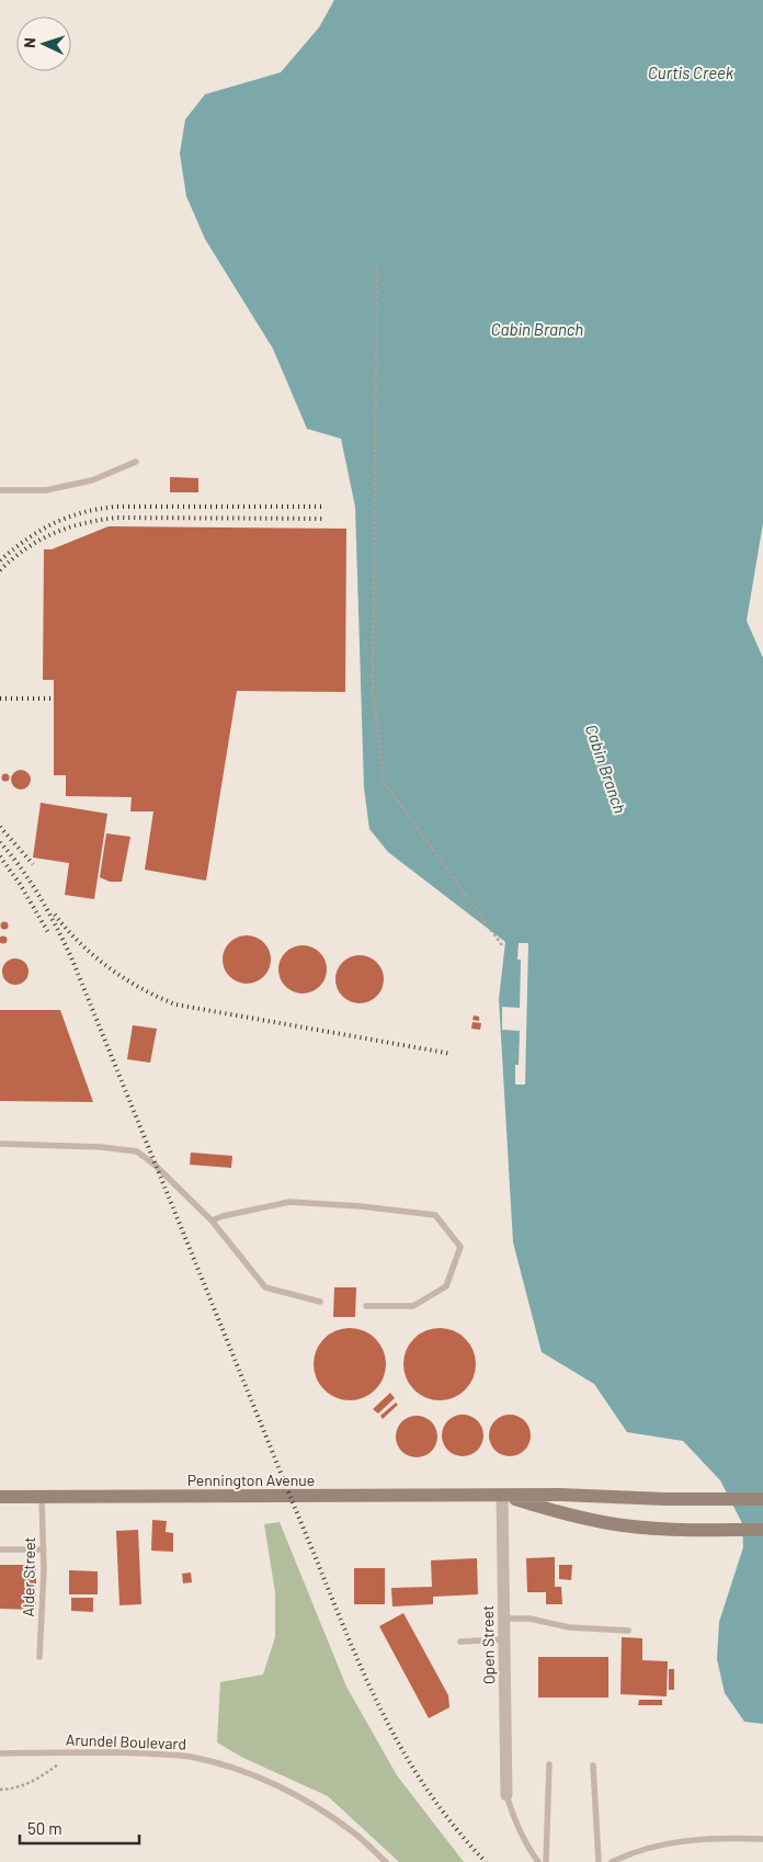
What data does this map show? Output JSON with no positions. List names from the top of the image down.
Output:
{
  "streets": {
    "main road": ["Pennington Avenue"],
    "street": ["Open Street"],
    "lane": ["Alder Street", "Arundel Boulevard"]
  },
  "crossings": [
    ["Pennington Avenue", "Alder Street"],
    ["Pennington Avenue", "Open Street"]
  ],
  "water": ["Curtis Creek", "Cabin Branch"],
  "scale_bar": "50 m",
  "north": "left"
}
